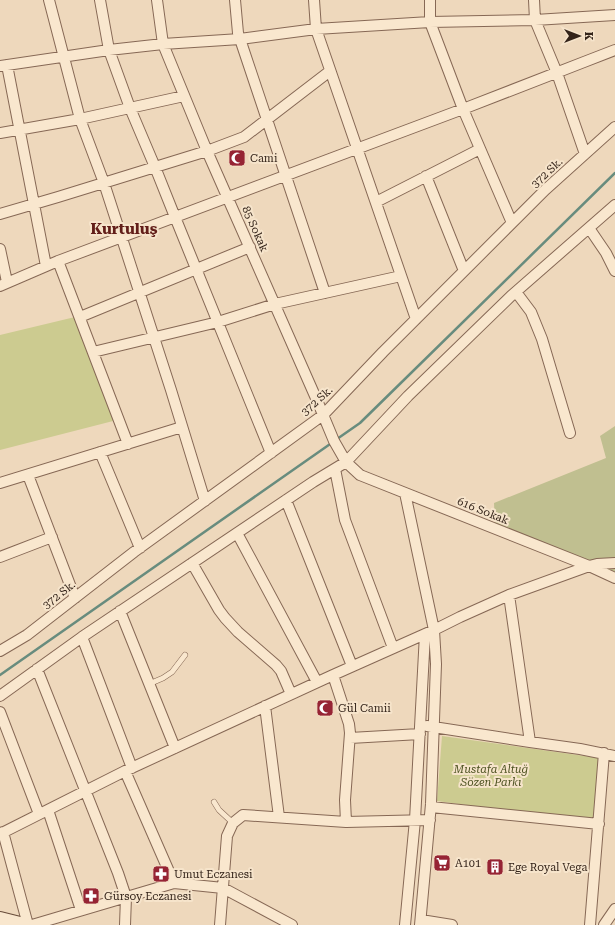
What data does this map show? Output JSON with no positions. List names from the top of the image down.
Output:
{
  "streets": {
    "street": ["372 Sk.", "85 Sokak", "616 Sokak"]
  },
  "crossings": [
    ["372 Sk.", "85 Sokak"],
    ["85 Sokak", "616 Sokak"]
  ],
  "districts": ["Kurtuluş"],
  "parks": ["Mustafa Altuğ Sözen Parkı"],
  "places": {
    "mosque": ["Cami", "Gül Camii"],
    "supermarket": ["A101"],
    "building": ["Ege Royal Vega"],
    "pharmacy": ["Umut Eczanesi", "Gürsoy Eczanesi"]
  },
  "north": "right"
}
